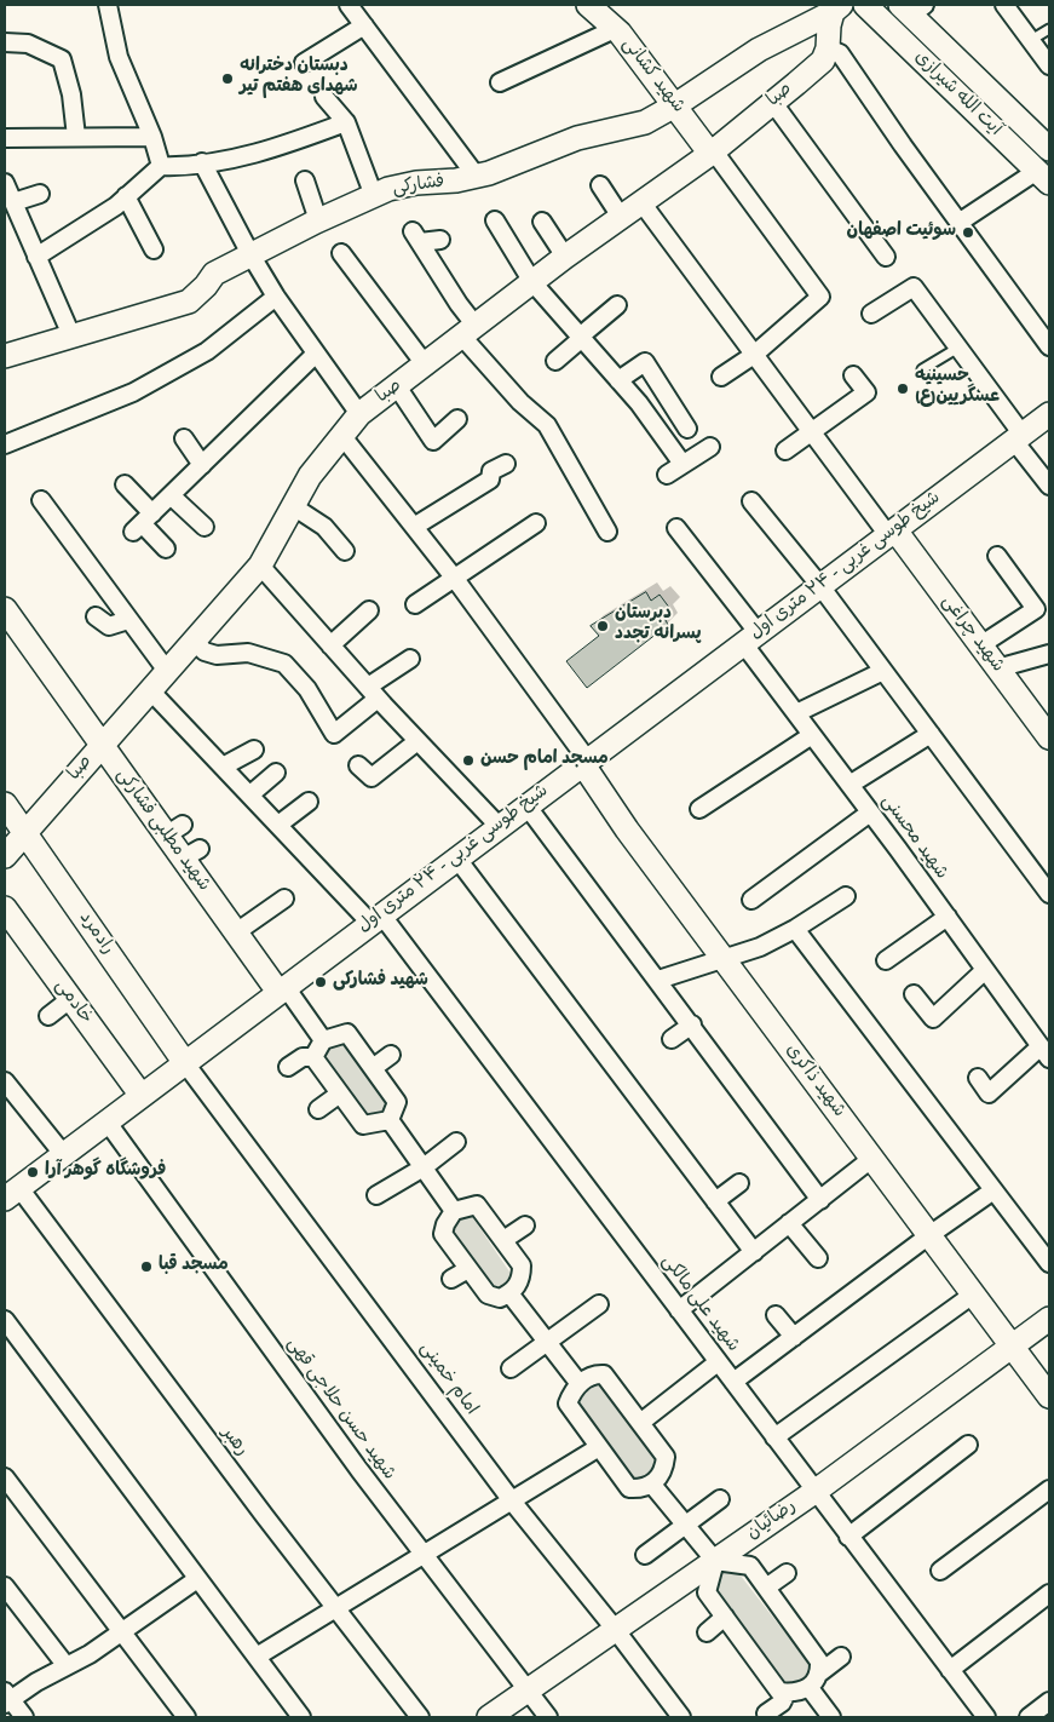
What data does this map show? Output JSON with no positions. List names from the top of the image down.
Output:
{
  "streets": {
    "street": [
      "شهید کشانی",
      "آیت الله شیرازی",
      "صبا",
      "فشارکی",
      "شیخ طوسی غربی - ۲۴ متری اول",
      "شهید چراغی",
      "شهید مطلبی فشارکی",
      "شهید محسنی",
      "رادمرد",
      "خادمی",
      "شهید ذاکری",
      "شهید علی مالکی",
      "امام خمینی",
      "شهید حسن حلاجی قهی",
      "رهبر",
      "رضائیان"
    ]
  },
  "crossings": [
    ["شهید کشانی", "صبا"],
    ["شهید کشانی", "فشارکی"],
    ["صبا", "شهید مطلبی فشارکی"],
    ["صبا", "رادمرد"],
    ["صبا", "شهید علی مالکی"],
    ["شیخ طوسی غربی - ۲۴ متری اول", "شهید چراغی"],
    ["شیخ طوسی غربی - ۲۴ متری اول", "شهید مطلبی فشارکی"],
    ["شیخ طوسی غربی - ۲۴ متری اول", "شهید محسنی"],
    ["شیخ طوسی غربی - ۲۴ متری اول", "رادمرد"],
    ["شیخ طوسی غربی - ۲۴ متری اول", "خادمی"],
    ["شیخ طوسی غربی - ۲۴ متری اول", "شهید ذاکری"],
    ["شیخ طوسی غربی - ۲۴ متری اول", "شهید علی مالکی"],
    ["شیخ طوسی غربی - ۲۴ متری اول", "امام خمینی"],
    ["شیخ طوسی غربی - ۲۴ متری اول", "شهید حسن حلاجی قهی"],
    ["شیخ طوسی غربی - ۲۴ متری اول", "رهبر"],
    ["رادمرد", "امام خمینی"],
    ["شهید ذاکری", "رضائیان"],
    ["شهید علی مالکی", "رضائیان"],
    ["امام خمینی", "رضائیان"],
    ["شهید حسن حلاجی قهی", "رضائیان"]
  ],
  "places": [
    "دبستان دخترانه شهدای هفتم تیر",
    "سوئیت اصفهان",
    "حسینیه عسگریین(ع)",
    "دبرستان پسرانه تجدد",
    "مسجد امام حسن",
    "شهید فشارکی",
    "فروشگاه گوهر آرا",
    "مسجد قبا"
  ]
}
